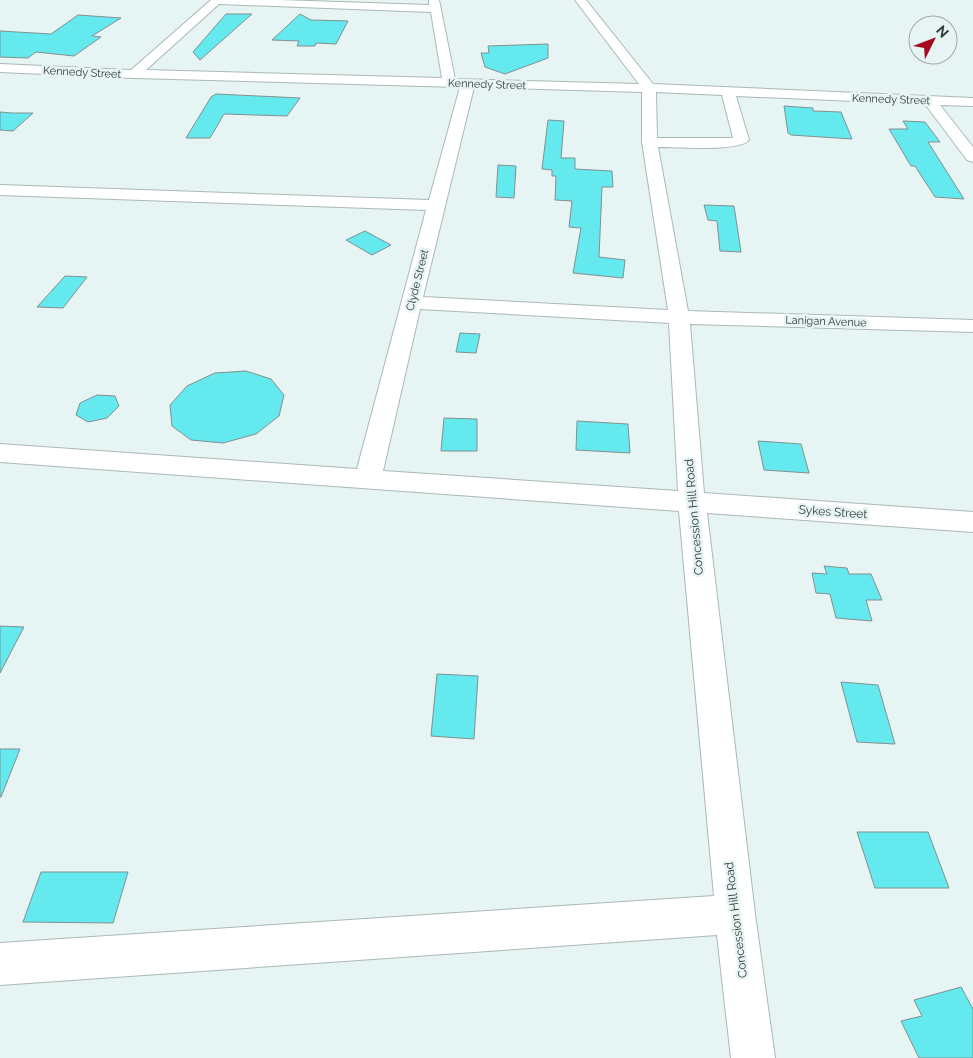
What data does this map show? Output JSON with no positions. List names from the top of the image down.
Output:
{
  "streets": {
    "street": [
      "Kennedy Street",
      "Clyde Street",
      "Lanigan Avenue",
      "Sykes Street",
      "Concession Hill Road"
    ]
  },
  "crossings": [
    ["Kennedy Street", "Clyde Street"],
    ["Kennedy Street", "Concession Hill Road"],
    ["Clyde Street", "Lanigan Avenue"],
    ["Clyde Street", "Sykes Street"],
    ["Lanigan Avenue", "Concession Hill Road"],
    ["Sykes Street", "Concession Hill Road"]
  ],
  "north": "top right"
}
